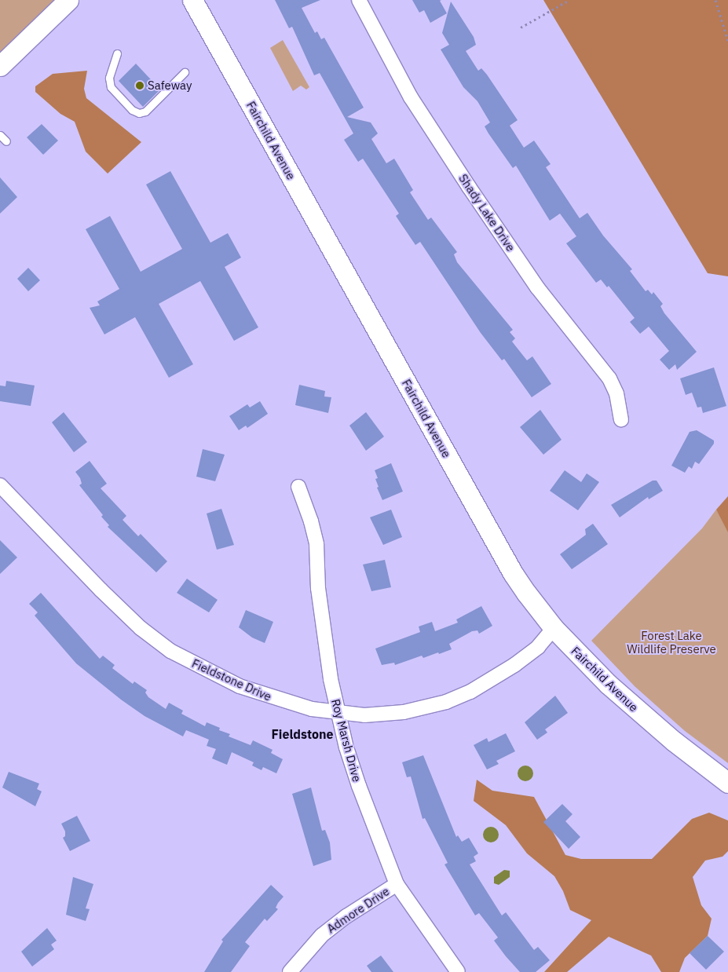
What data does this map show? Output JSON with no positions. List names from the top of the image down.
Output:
{
  "streets": {
    "main road": ["Fairchild Avenue"],
    "street": [
      "Shady Lake Drive",
      "Fieldstone Drive",
      "Roy Marsh Drive",
      "Admore Drive"
    ]
  },
  "crossings": [
    ["Fairchild Avenue", "Fieldstone Drive"],
    ["Fieldstone Drive", "Roy Marsh Drive"],
    ["Roy Marsh Drive", "Admore Drive"]
  ],
  "districts": ["Fieldstone"],
  "parks": ["Forest Lake Wildlife Preserve"],
  "places": ["Safeway"]
}
